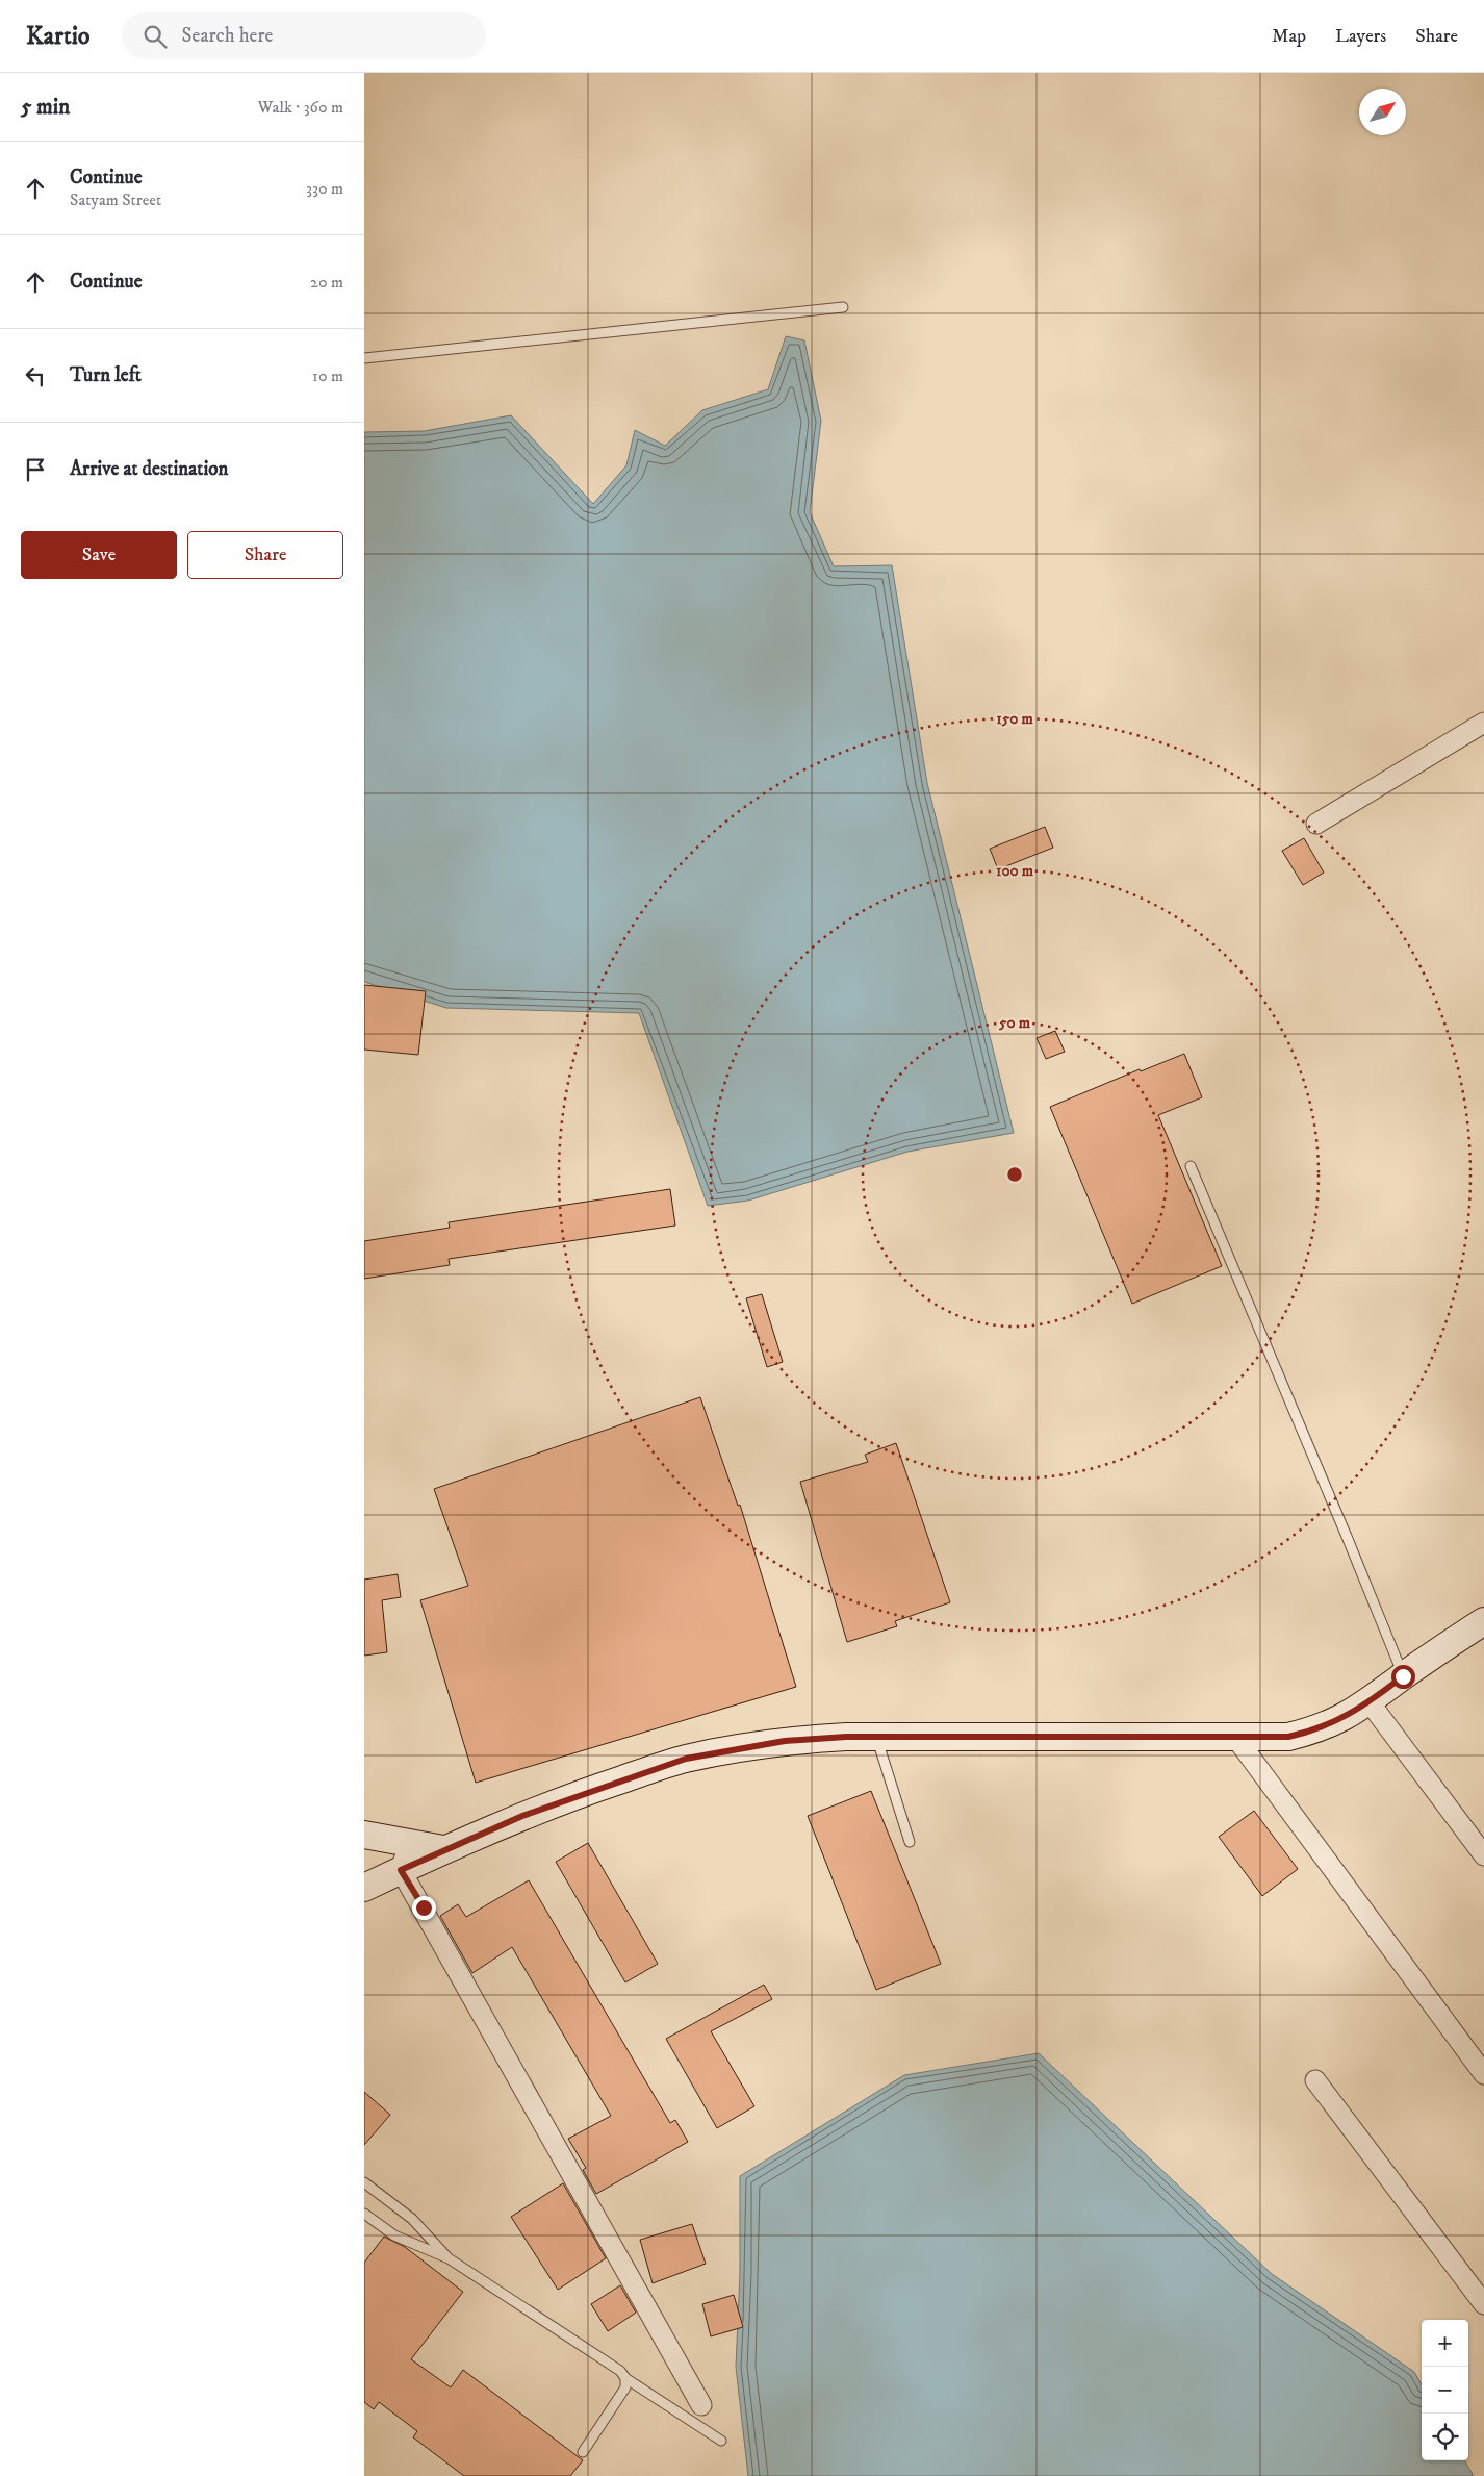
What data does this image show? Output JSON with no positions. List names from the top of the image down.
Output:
{
  "north": "top right",
  "page": {
    "header": "Kartio",
    "search": "Search here",
    "nav": ["Map", "Layers", "Share"],
    "heading": ["5 min", "Walk · 360 m"],
    "list": [
      ["Continue", "Satyam Street", "330 m"],
      ["Continue", "20 m"],
      ["Turn left", "10 m"],
      "Arrive at destination"
    ],
    "buttons": ["Save", "Share"],
    "map_buttons": ["+", "−"]
  },
  "rings": ["150 m", "100 m", "50 m"]
}
